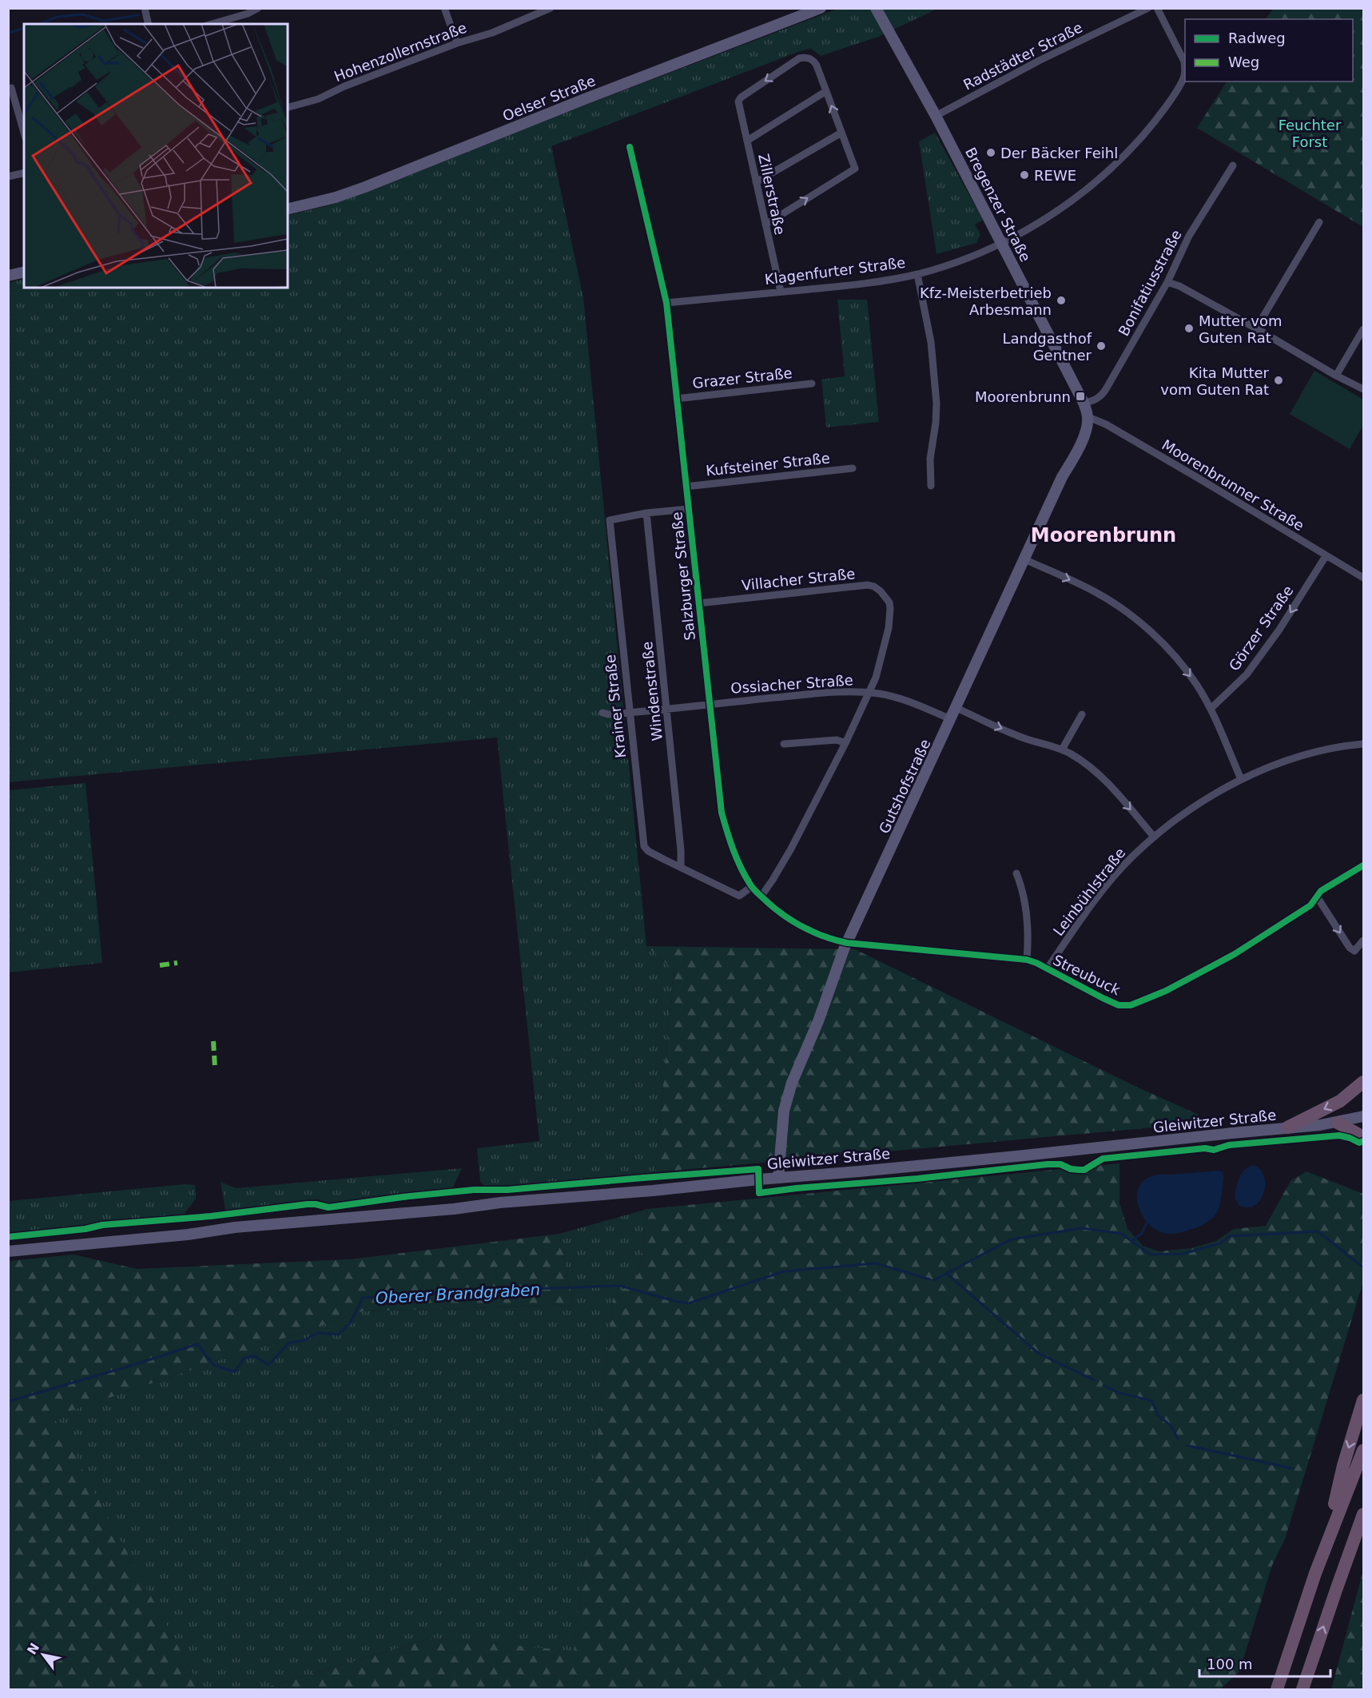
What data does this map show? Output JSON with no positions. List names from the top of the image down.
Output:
{
  "streets": {
    "main road": [
      "Oelser Straße",
      "Bregenzer Straße",
      "Gutshofstraße",
      "Gleiwitzer Straße"
    ],
    "street": [
      "Hohenzollernstraße",
      "Radstädter Straße",
      "Zillerstraße",
      "Klagenfurter Straße",
      "Bonifatiusstraße",
      "Grazer Straße",
      "Kufsteiner Straße",
      "Moorenbrunner Straße",
      "Salzburger Straße",
      "Villacher Straße",
      "Görzer Straße",
      "Ossiacher Straße",
      "Windenstraße",
      "Krainer Straße",
      "Leinbühlstraße",
      "Streubuck"
    ]
  },
  "crossings": [
    ["Radstädter Straße", "Bregenzer Straße"],
    ["Zillerstraße", "Klagenfurter Straße"],
    ["Bregenzer Straße", "Klagenfurter Straße"],
    ["Bregenzer Straße", "Bonifatiusstraße"],
    ["Bregenzer Straße", "Moorenbrunner Straße"],
    ["Bregenzer Straße", "Gutshofstraße"],
    ["Klagenfurter Straße", "Salzburger Straße"],
    ["Grazer Straße", "Salzburger Straße"],
    ["Kufsteiner Straße", "Salzburger Straße"],
    ["Moorenbrunner Straße", "Görzer Straße"],
    ["Moorenbrunner Straße", "Gutshofstraße"],
    ["Salzburger Straße", "Villacher Straße"],
    ["Salzburger Straße", "Ossiacher Straße"],
    ["Salzburger Straße", "Krainer Straße"],
    ["Salzburger Straße", "Gutshofstraße"],
    ["Salzburger Straße", "Streubuck"],
    ["Villacher Straße", "Ossiacher Straße"],
    ["Ossiacher Straße", "Windenstraße"],
    ["Ossiacher Straße", "Krainer Straße"],
    ["Ossiacher Straße", "Gutshofstraße"],
    ["Windenstraße", "Krainer Straße"],
    ["Gutshofstraße", "Streubuck"],
    ["Gutshofstraße", "Gleiwitzer Straße"],
    ["Leinbühlstraße", "Streubuck"]
  ],
  "one_way": ["Görzer Straße"],
  "districts": ["Moorenbrunn"],
  "water": ["Oberer Brandgraben"],
  "parks": ["Feuchter Forst"],
  "places": {
    "other": [
      "Der Bäcker Feihl",
      "REWE",
      "Kfz-Meisterbetrieb Arbesmann",
      "Mutter vom Guten Rat",
      "Landgasthof Gentner",
      "Kita Mutter vom Guten Rat"
    ],
    "transit": ["Moorenbrunn"]
  },
  "legend": ["Radweg", "Weg"],
  "scale_bar": "100 m",
  "north": "top left"
}
